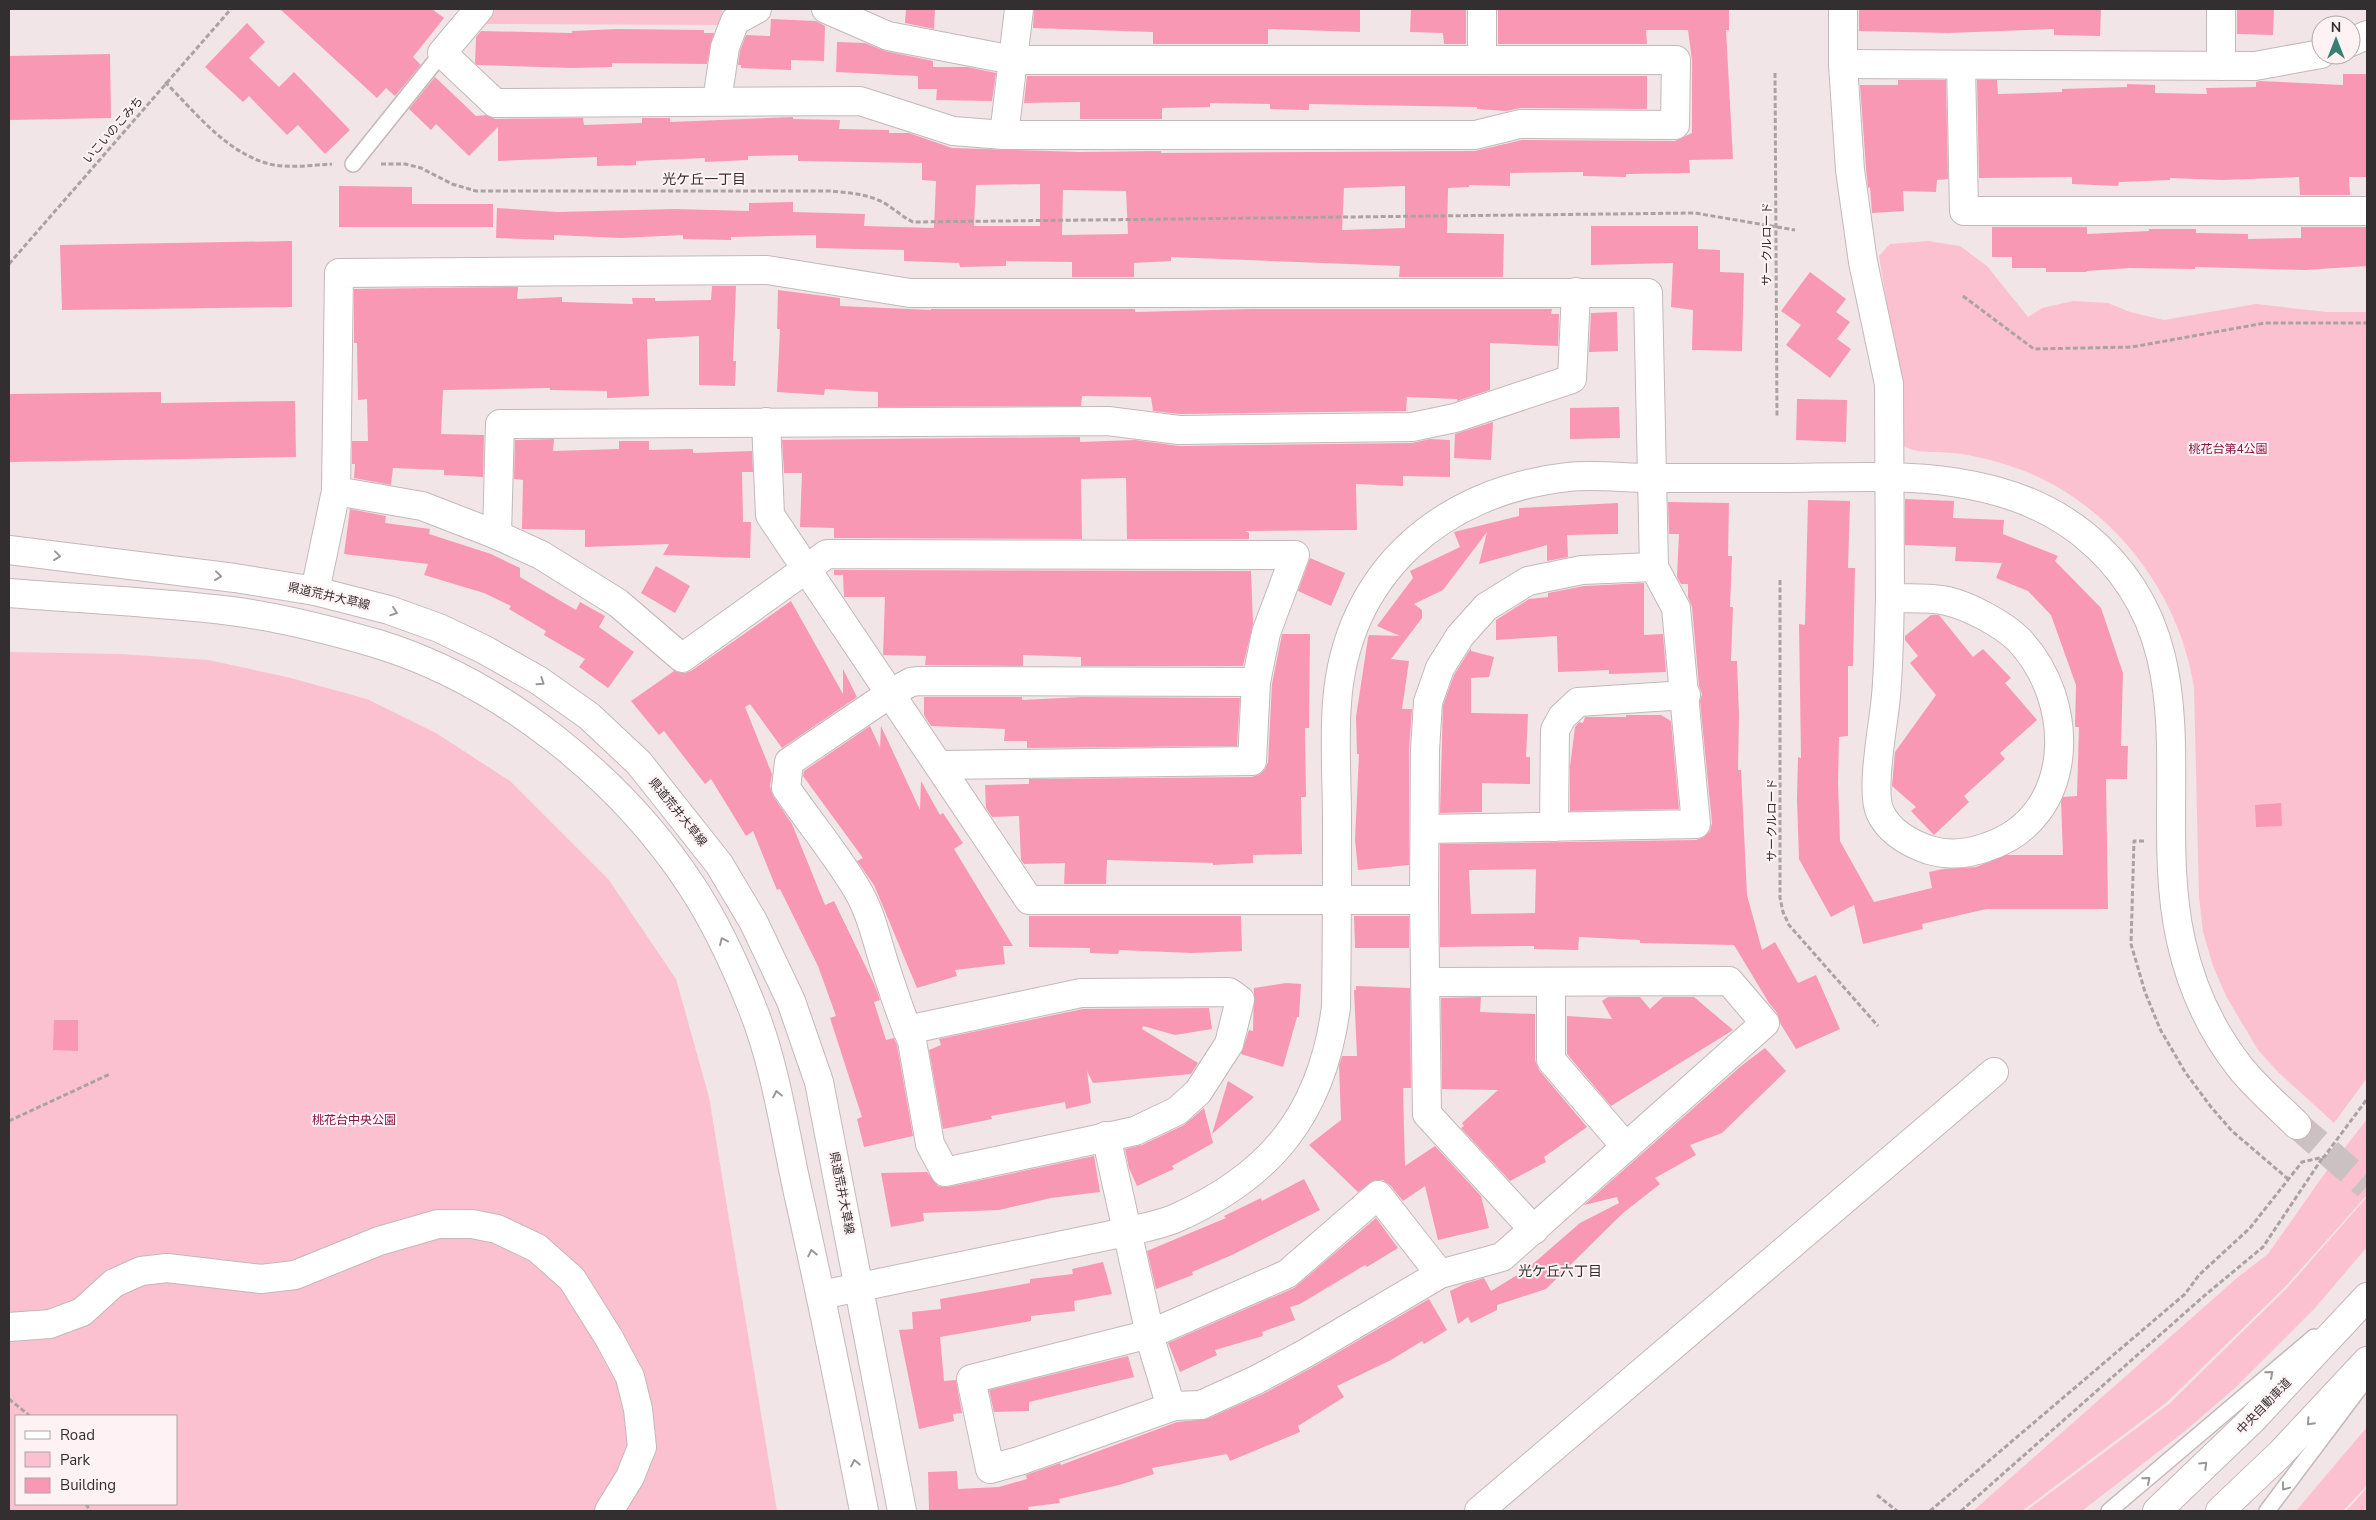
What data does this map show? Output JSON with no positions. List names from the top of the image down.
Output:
{
  "streets": {
    "main road": ["県道荒井大草線", "中央自動車道"],
    "path": ["いこいのこみち", "サークルロード"]
  },
  "one_way": ["県道荒井大草線"],
  "districts": ["光ケ丘一丁目", "光ケ丘六丁目"],
  "parks": ["桃花台第4公園", "桃花台中央公園"],
  "legend": ["Road", "Park", "Building"],
  "north": "top"
}
